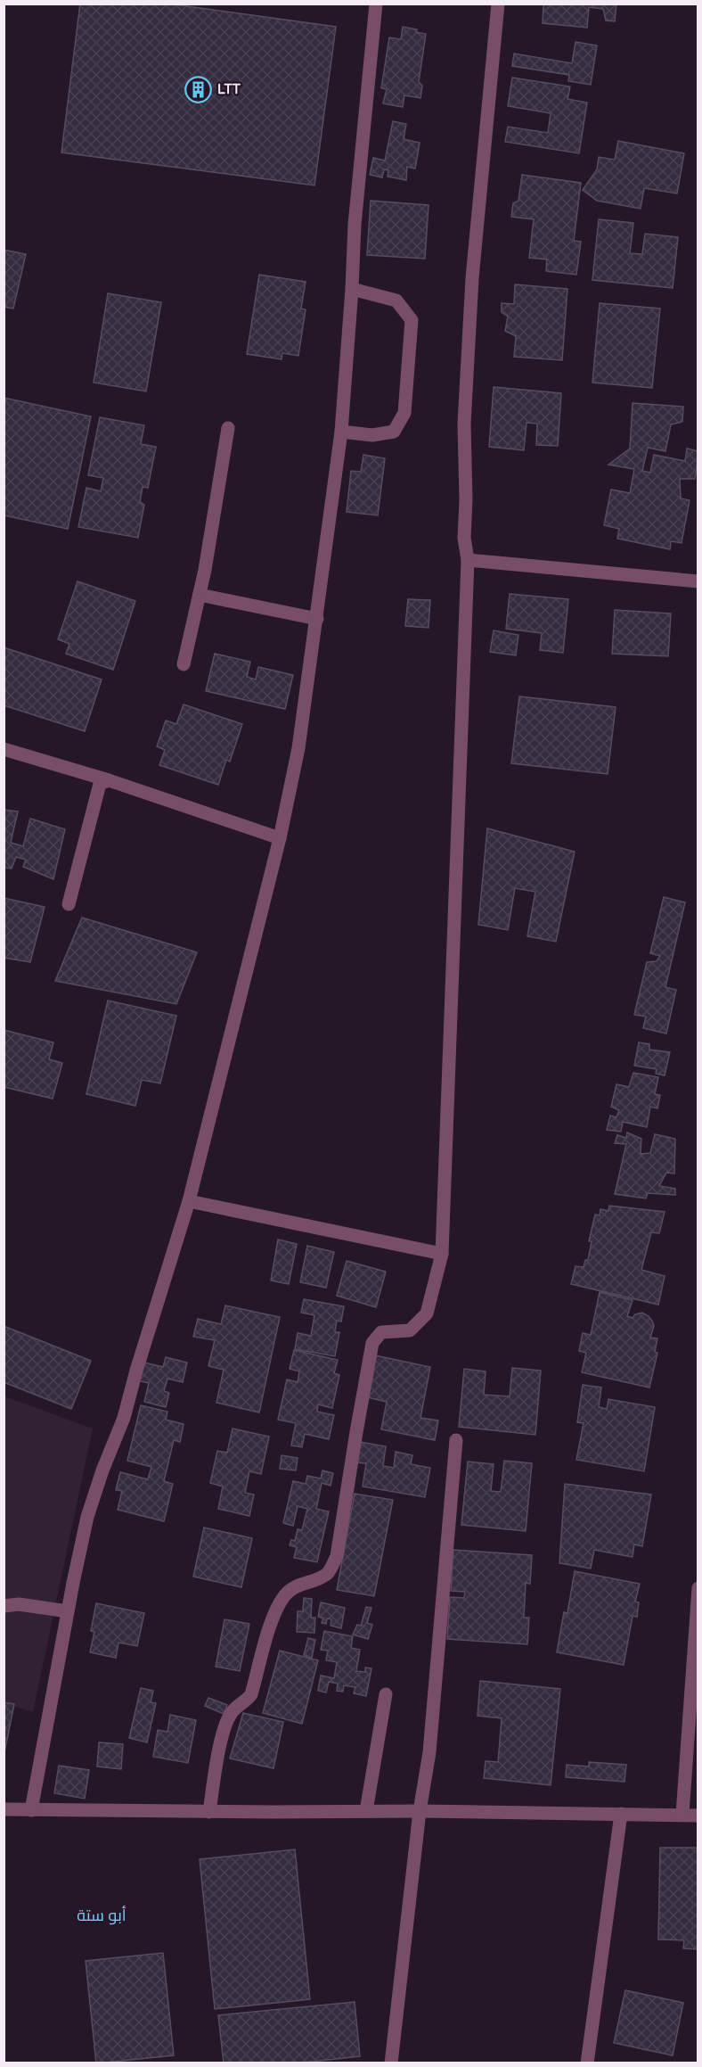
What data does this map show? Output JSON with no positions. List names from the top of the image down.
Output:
{
  "districts": ["أبو ستة"],
  "places": {
    "building": ["LTT"]
  }
}
